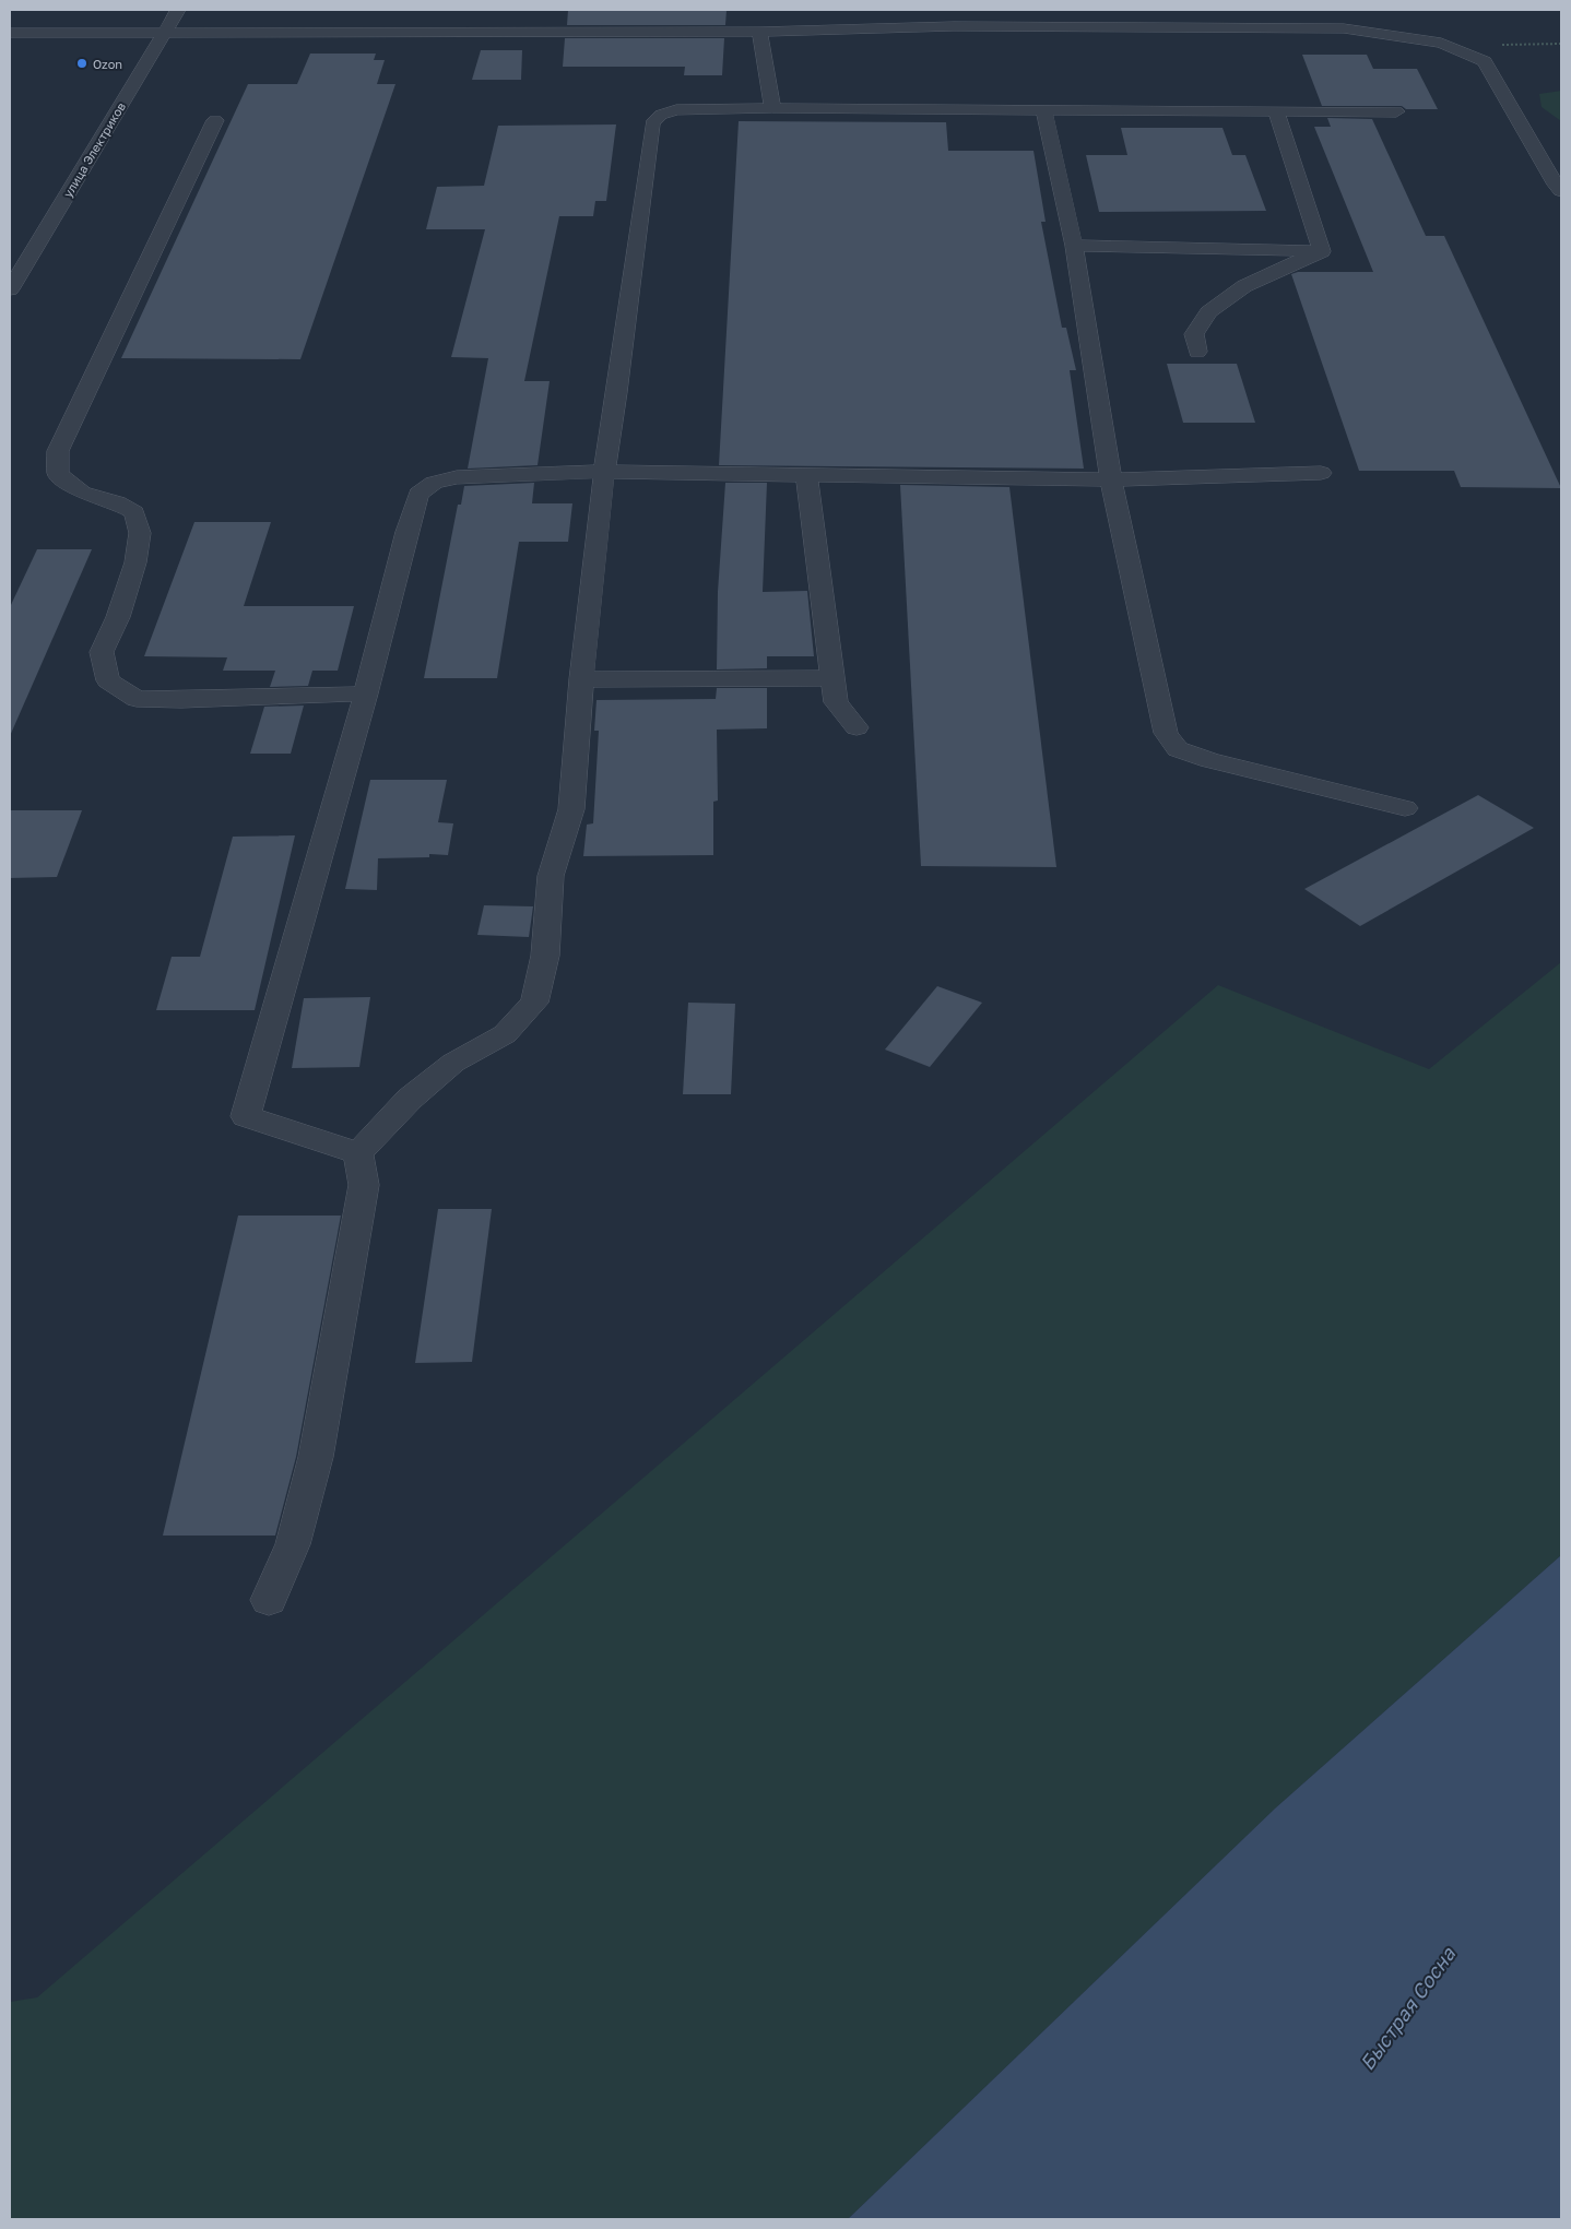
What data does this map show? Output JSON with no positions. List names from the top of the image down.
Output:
{
  "streets": {
    "street": ["улица Электриков"]
  },
  "water": ["Быстрая Сосна"],
  "places": ["Ozon"]
}
